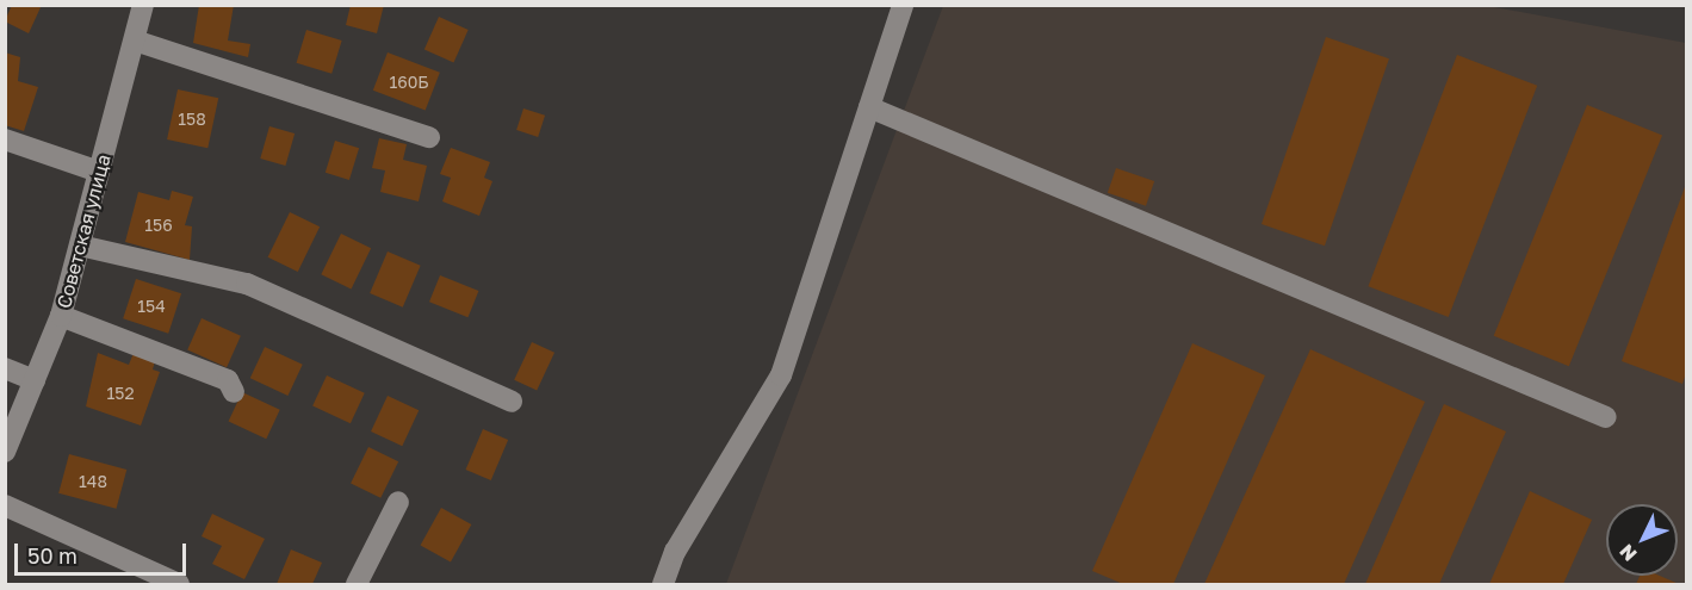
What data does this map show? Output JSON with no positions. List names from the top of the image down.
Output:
{
  "streets": {
    "street": ["Советская улица"]
  },
  "house_numbers": [
    "160Б",
    "158",
    "156",
    "154",
    "152",
    "148"
  ],
  "scale_bar": "50 m",
  "north": "bottom left"
}
